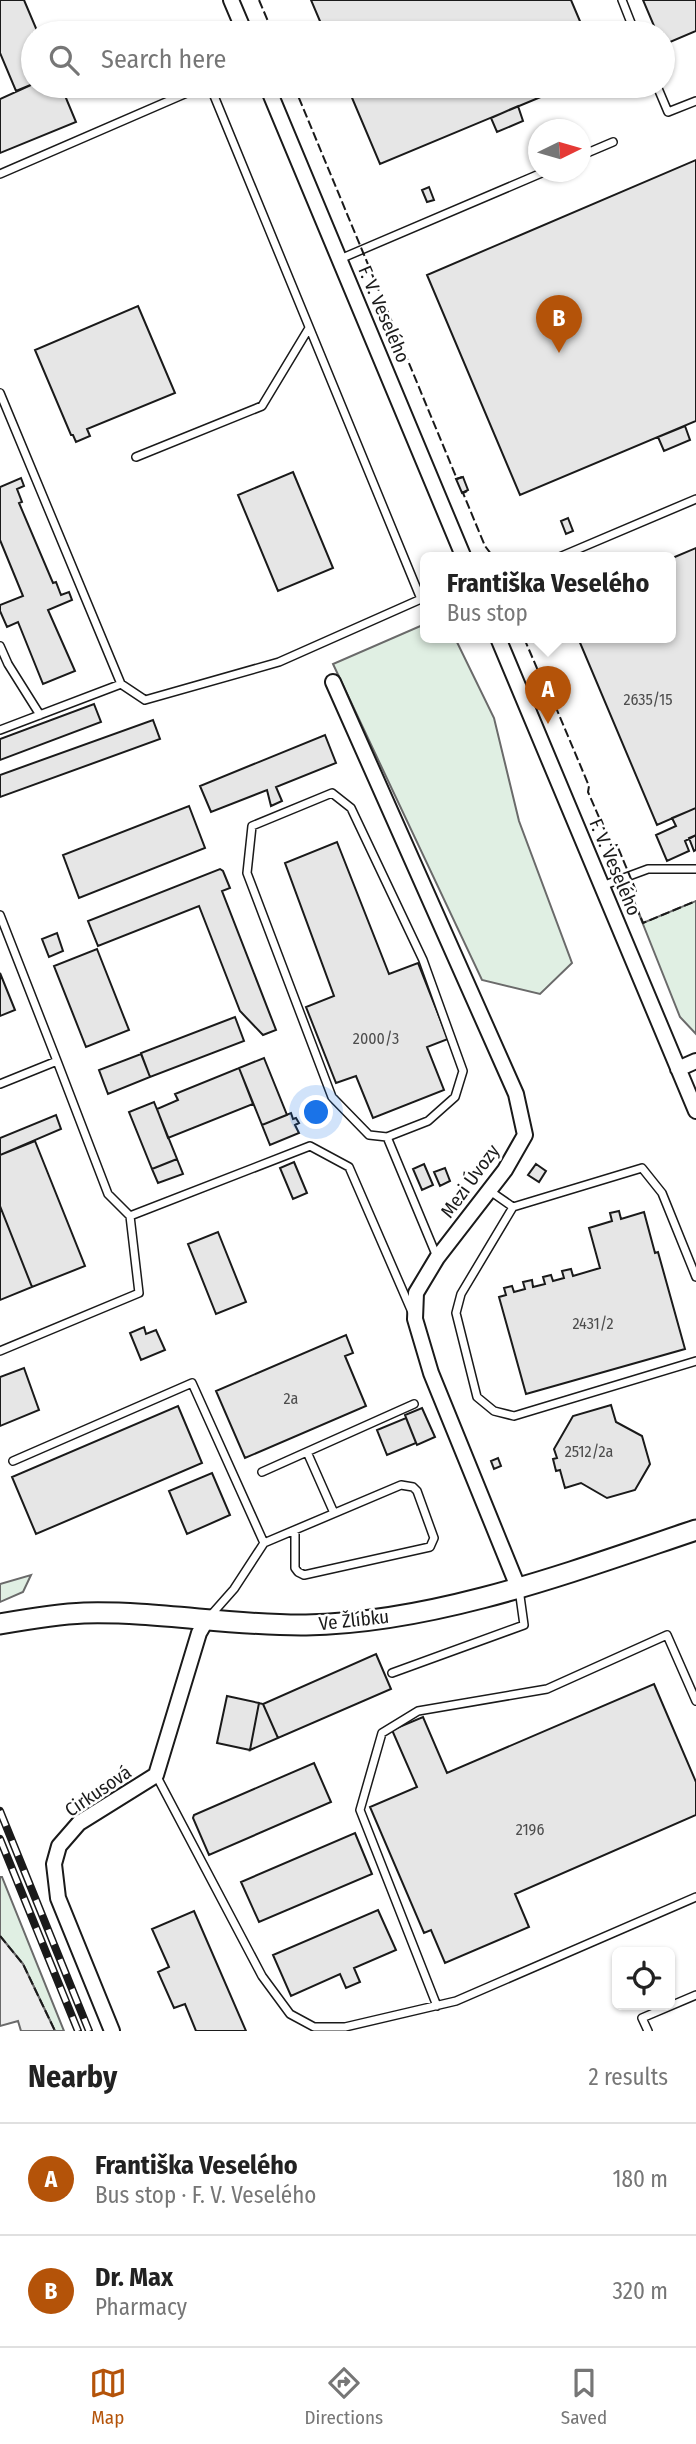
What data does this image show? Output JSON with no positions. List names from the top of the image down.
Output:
{
  "streets": {
    "street": [
      "F. V. Veselého",
      "Mezi Úvozy",
      "Ve Žlíbku",
      "Cirkusová"
    ]
  },
  "crossings": [
    ["Mezi Úvozy", "Ve Žlíbku"],
    ["Ve Žlíbku", "Cirkusová"]
  ],
  "house_numbers": [
    "2635/15",
    "2000/3",
    "2431/2",
    "2a",
    "2512/2a",
    "2196"
  ],
  "north": "right",
  "page": {
    "search": "Search here",
    "pins": ["B", "A"],
    "popup": ["Františka Veselého", "Bus stop"],
    "heading": ["Nearby", "2 results"],
    "list": [
      {
        "mark": "A",
        "name": "Františka Veselého",
        "note": "Bus stop · F. V. Veselého",
        "value": "180 m"
      },
      {
        "mark": "B",
        "name": "Dr. Max",
        "note": "Pharmacy",
        "value": "320 m"
      }
    ],
    "nav": ["Map", "Directions", "Saved"]
  }
}
